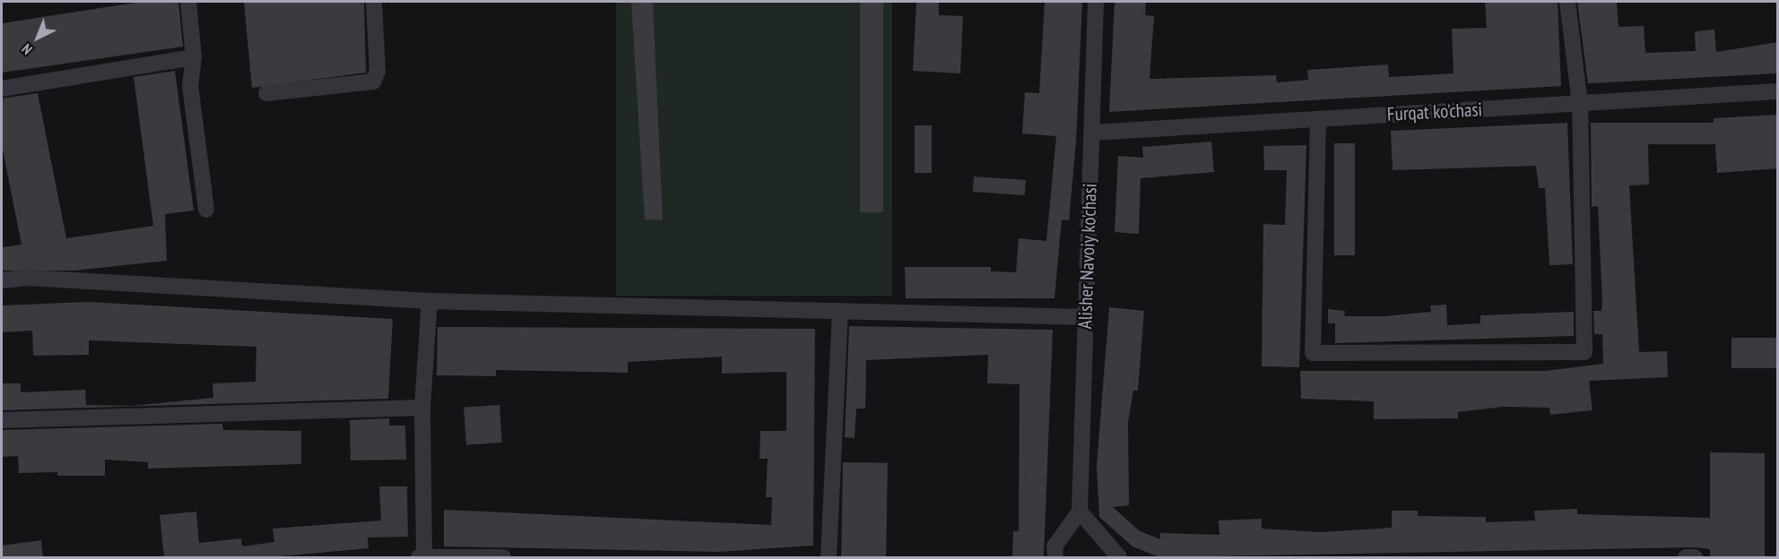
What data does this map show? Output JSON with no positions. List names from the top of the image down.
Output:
{
  "streets": {
    "street": ["Furqat ko'chasi", "Alisher Navoiy ko'chasi"]
  },
  "crossings": [
    ["Furqat ko'chasi", "Alisher Navoiy ko'chasi"]
  ],
  "north": "bottom left"
}
